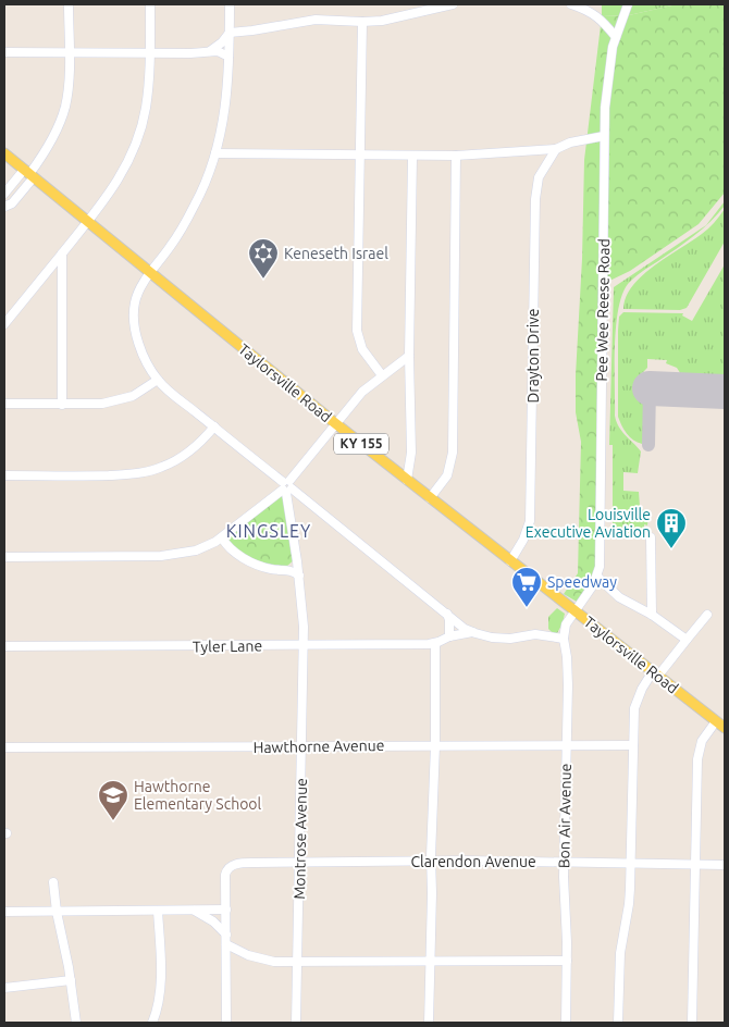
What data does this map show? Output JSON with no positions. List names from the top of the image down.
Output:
{
  "streets": {
    "main road": ["Taylorsville Road", "KY 155"],
    "street": [
      "Pee Wee Reese Road",
      "Drayton Drive",
      "Tyler Lane",
      "Hawthorne Avenue",
      "Bon Air Avenue",
      "Montrose Avenue",
      "Clarendon Avenue"
    ]
  },
  "crossings": [
    ["Pee Wee Reese Road", "Taylorsville Road"],
    ["Pee Wee Reese Road", "Bon Air Avenue"],
    ["Drayton Drive", "Taylorsville Road"],
    ["Taylorsville Road", "Bon Air Avenue"],
    ["Tyler Lane", "Montrose Avenue"],
    ["Hawthorne Avenue", "Bon Air Avenue"],
    ["Hawthorne Avenue", "Montrose Avenue"],
    ["Bon Air Avenue", "Clarendon Avenue"],
    ["Montrose Avenue", "Clarendon Avenue"]
  ],
  "districts": ["KINGSLEY"],
  "places": {
    "synagogue": ["Keneseth Israel"],
    "building": ["Louisville Executive Aviation"],
    "supermarket": ["Speedway"],
    "school or university": ["Hawthorne Elementary School"]
  }
}
